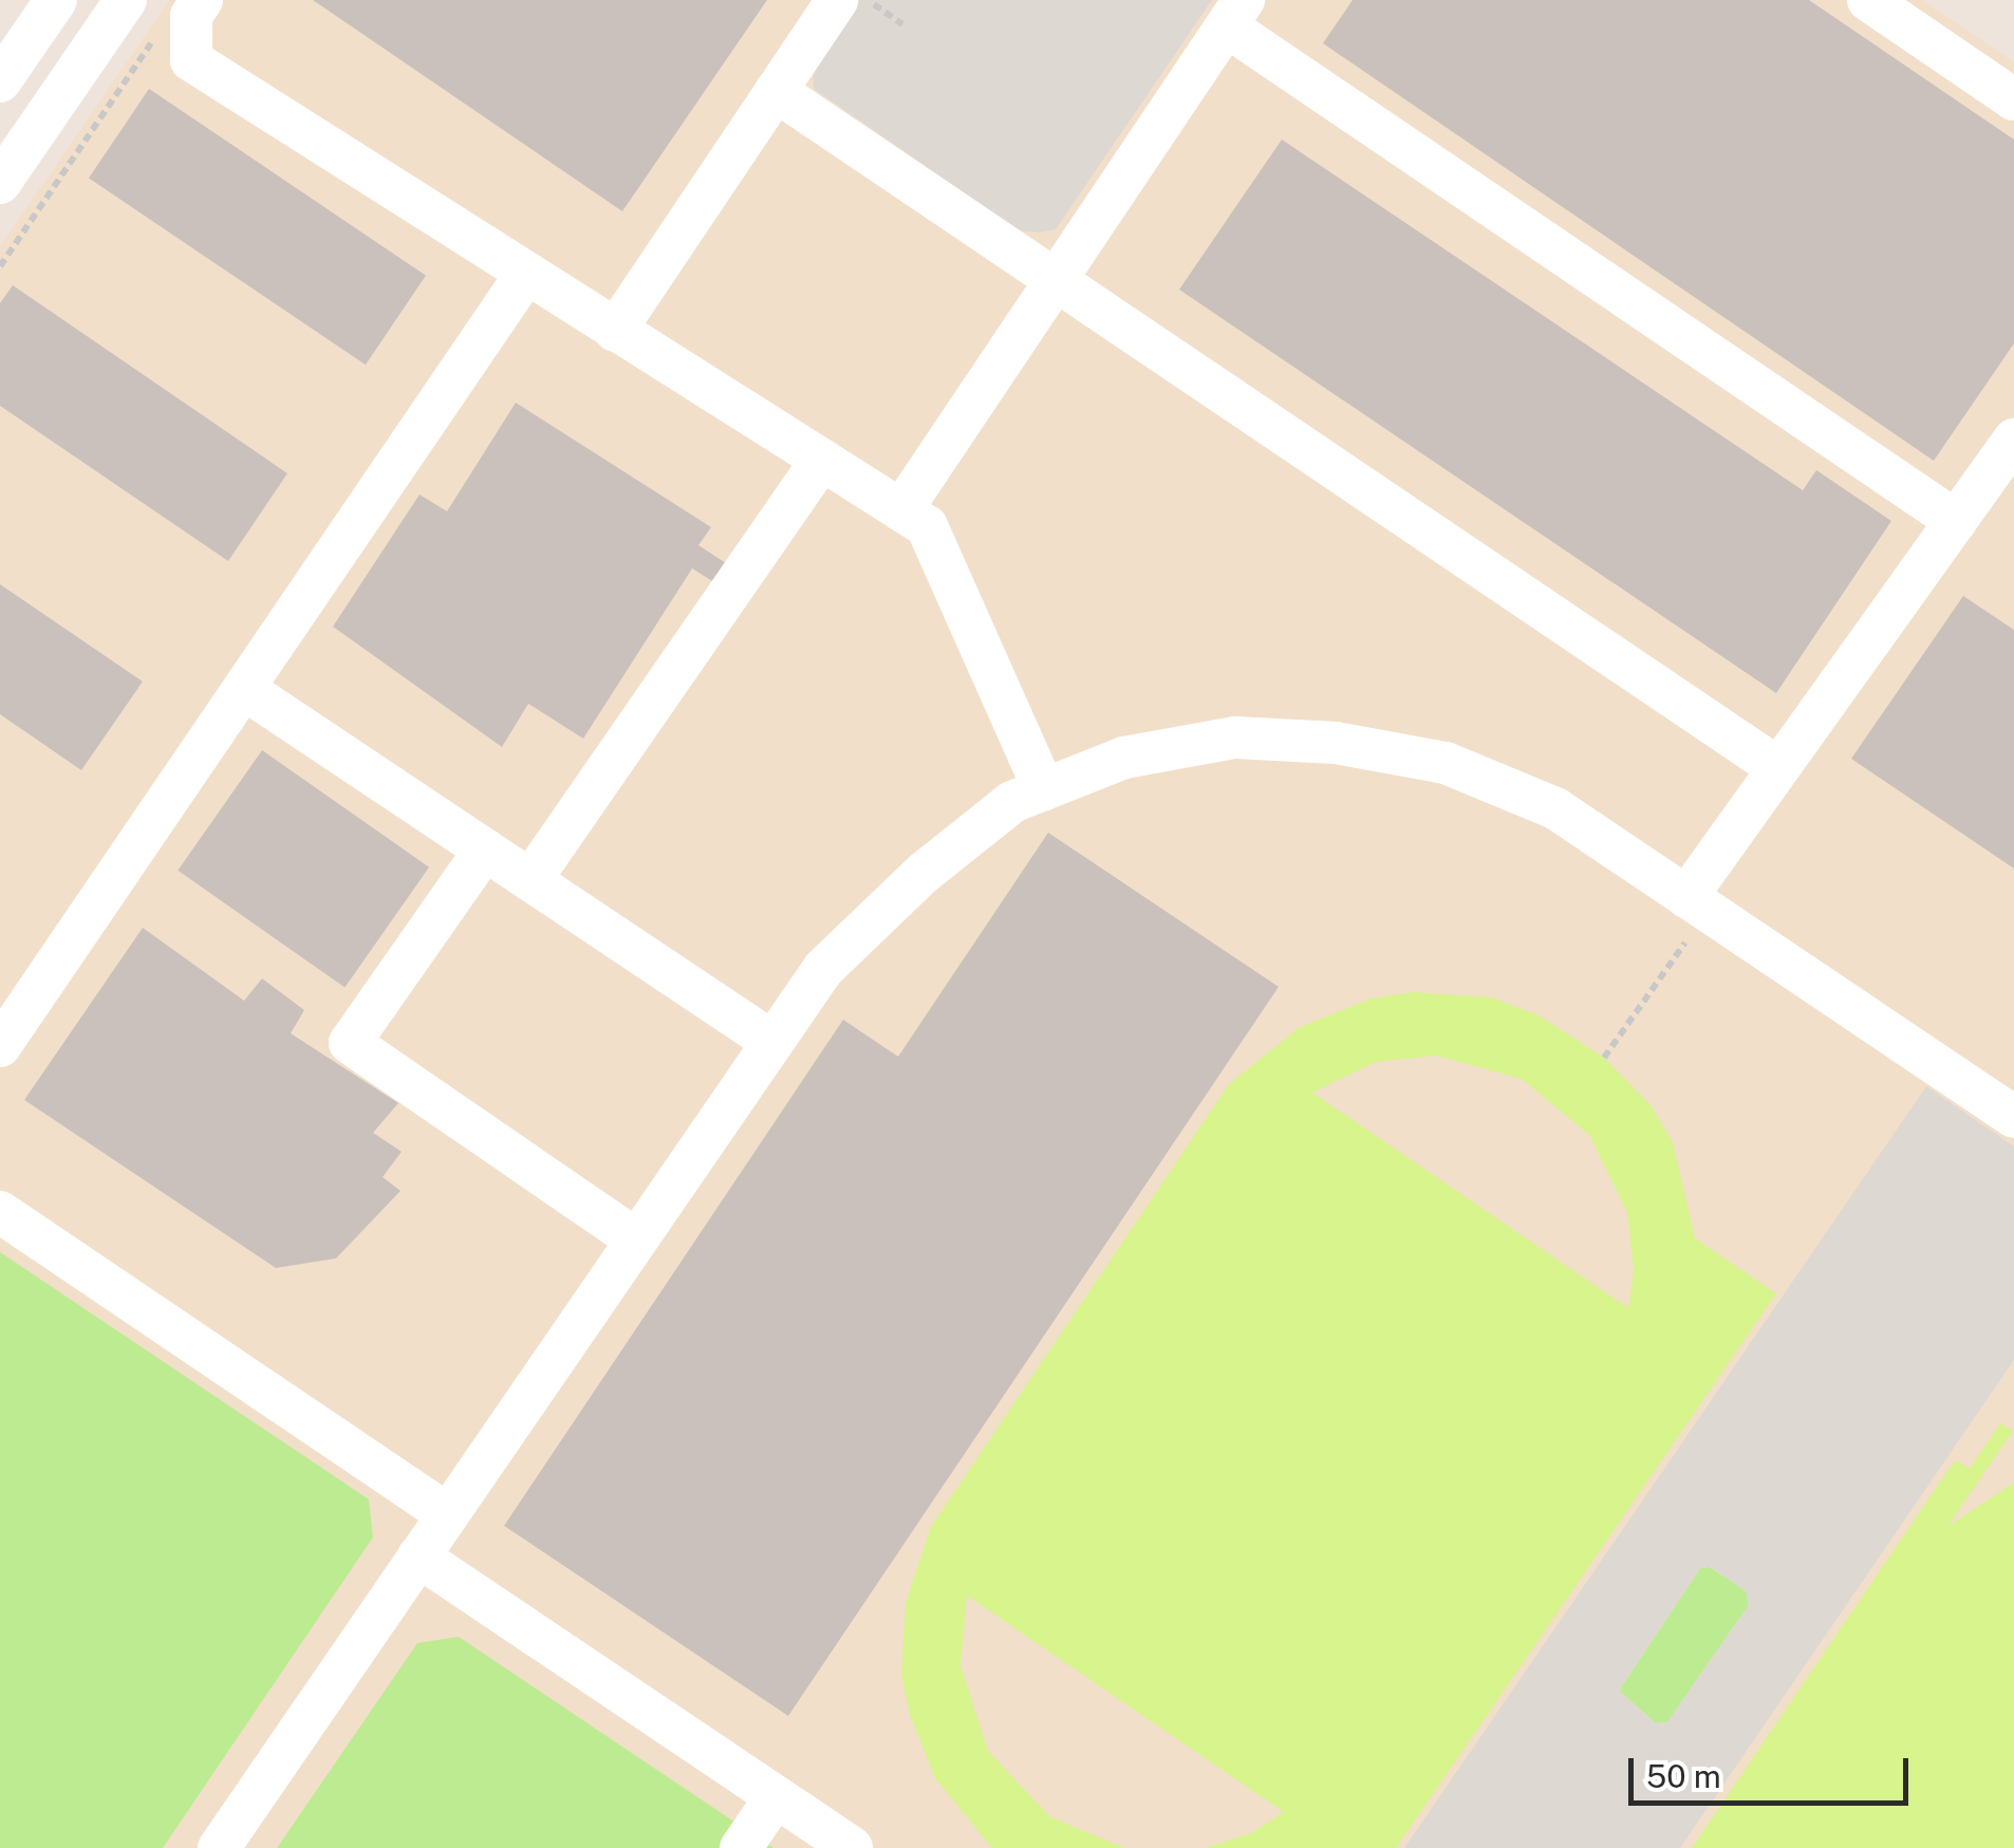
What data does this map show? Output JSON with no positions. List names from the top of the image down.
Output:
{
  "scale_bar": "50 m"
}
